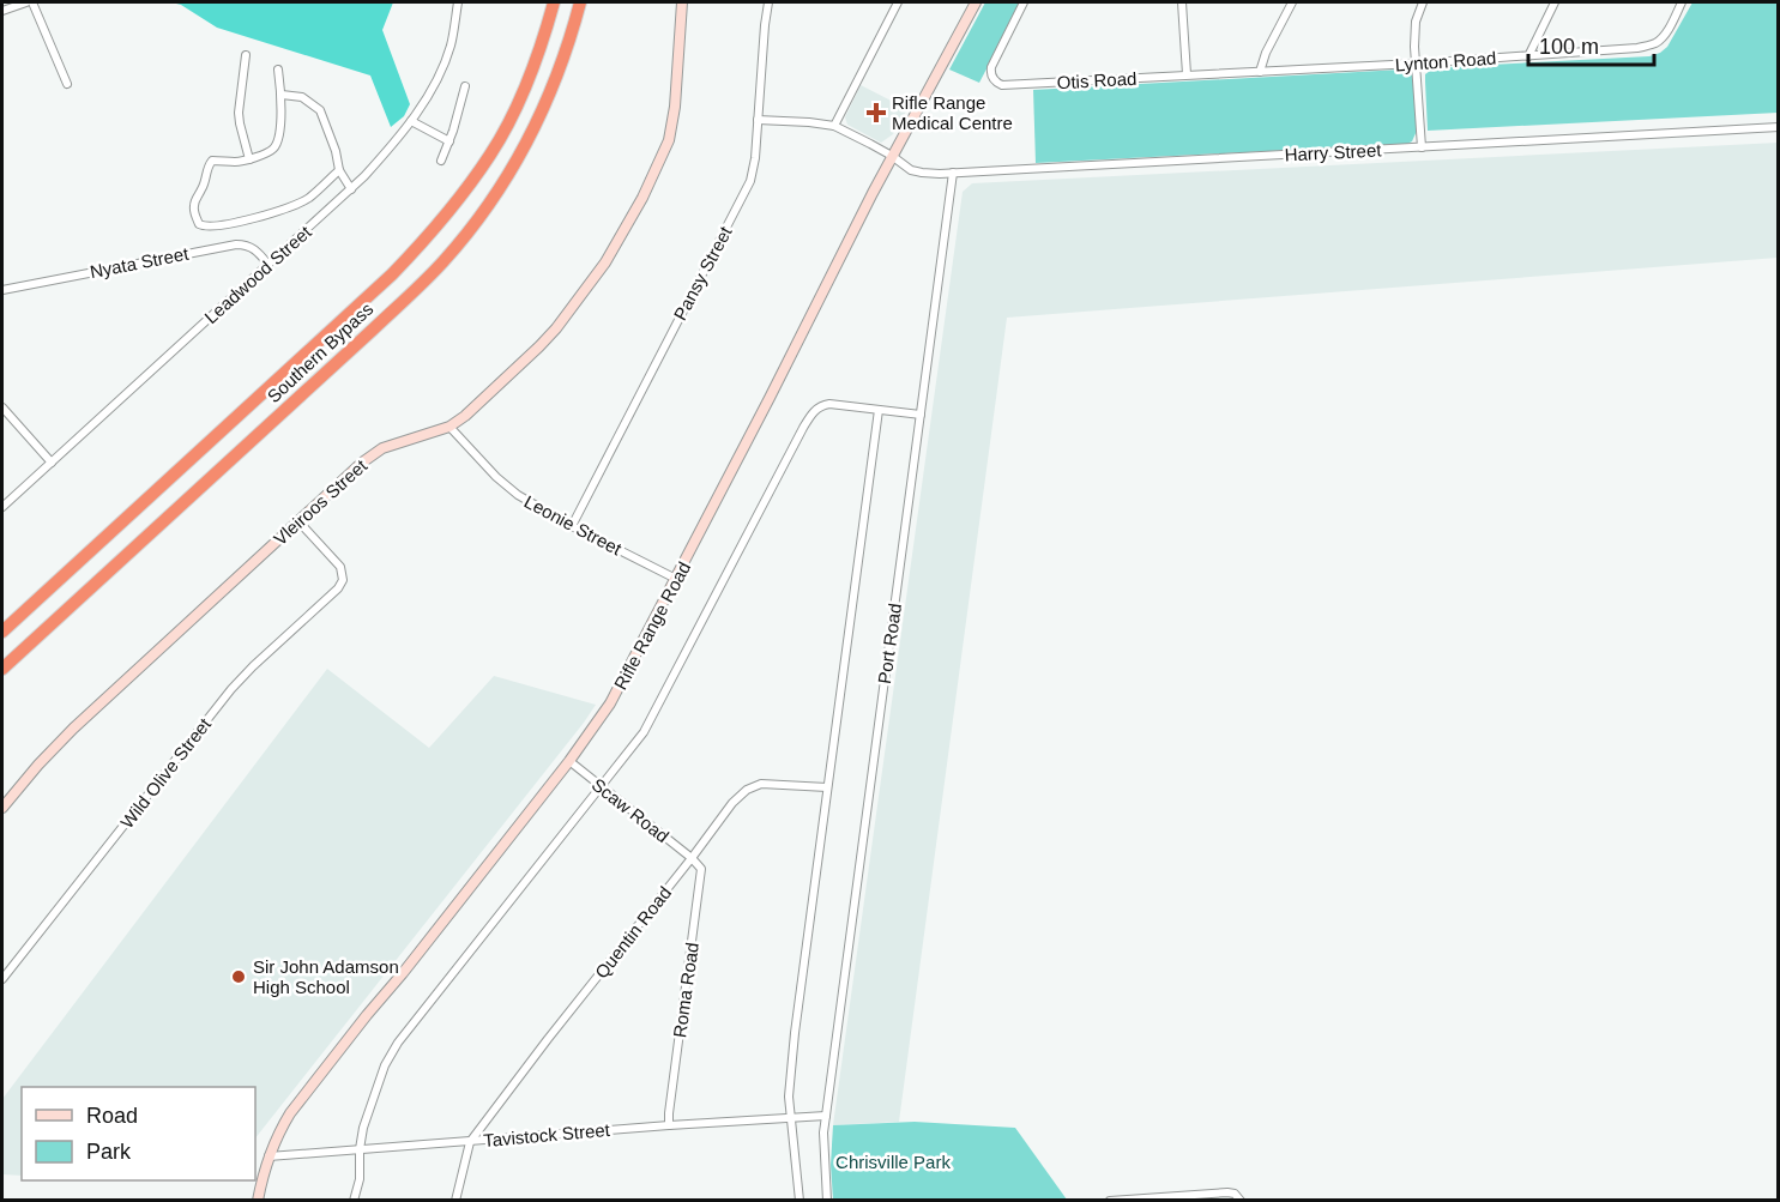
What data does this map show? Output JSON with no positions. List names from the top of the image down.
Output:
{
  "streets": {
    "highway": ["Southern Bypass"],
    "main road": ["Vleiroos Street", "Rifle Range Road"],
    "street": [
      "Lynton Road",
      "Otis Road",
      "Harry Street",
      "Nyata Street",
      "Pansy Street",
      "Leadwood Street",
      "Leonie Street",
      "Port Road",
      "Wild Olive Street",
      "Scaw Road",
      "Quentin Road",
      "Roma Road",
      "Tavistock Street"
    ]
  },
  "crossings": [
    ["Lynton Road", "Otis Road"],
    ["Harry Street", "Rifle Range Road"],
    ["Harry Street", "Port Road"],
    ["Nyata Street", "Leadwood Street"],
    ["Pansy Street", "Leonie Street"],
    ["Vleiroos Street", "Leonie Street"],
    ["Vleiroos Street", "Wild Olive Street"],
    ["Leonie Street", "Rifle Range Road"],
    ["Rifle Range Road", "Scaw Road"],
    ["Rifle Range Road", "Tavistock Street"],
    ["Port Road", "Tavistock Street"],
    ["Scaw Road", "Quentin Road"],
    ["Scaw Road", "Roma Road"],
    ["Quentin Road", "Roma Road"],
    ["Quentin Road", "Tavistock Street"],
    ["Roma Road", "Tavistock Street"]
  ],
  "parks": ["Chrisville Park"],
  "places": {
    "health": ["Rifle Range Medical Centre"],
    "other": ["Sir John Adamson High School"]
  },
  "legend": ["Road", "Park"],
  "scale_bar": "100 m"
}
